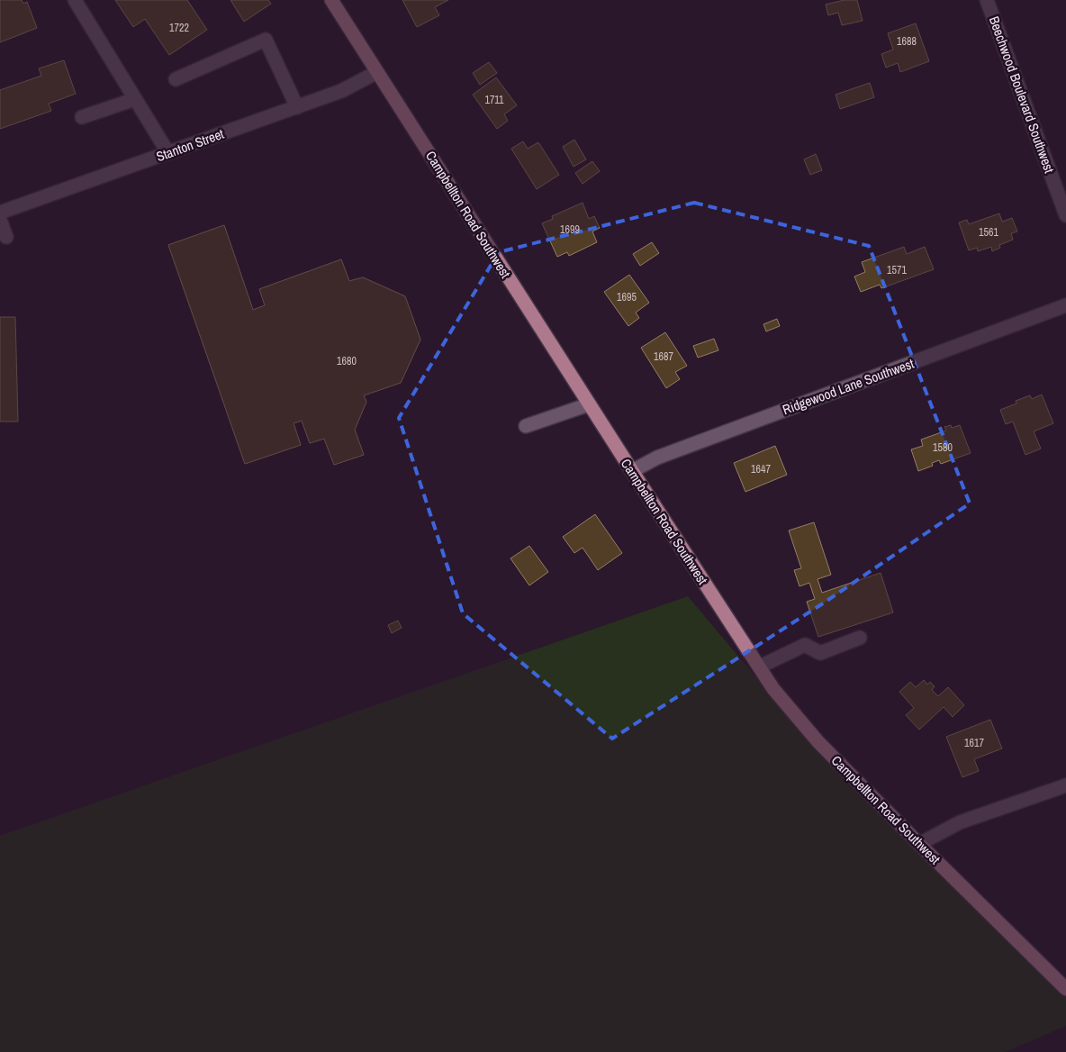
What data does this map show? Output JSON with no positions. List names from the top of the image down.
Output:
{
  "streets": {
    "main road": ["Campbellton Road Southwest"],
    "street": ["Beechwood Boulevard Southwest", "Stanton Street", "Ridgewood Lane Southwest"]
  },
  "crossings": [
    ["Stanton Street", "Campbellton Road Southwest"],
    ["Campbellton Road Southwest", "Ridgewood Lane Southwest"]
  ],
  "house_numbers": [
    "1722",
    "1688",
    "1711",
    "1699",
    "1561",
    "1571",
    "1695",
    "1687",
    "1680",
    "1580",
    "1647",
    "1617"
  ]
}
